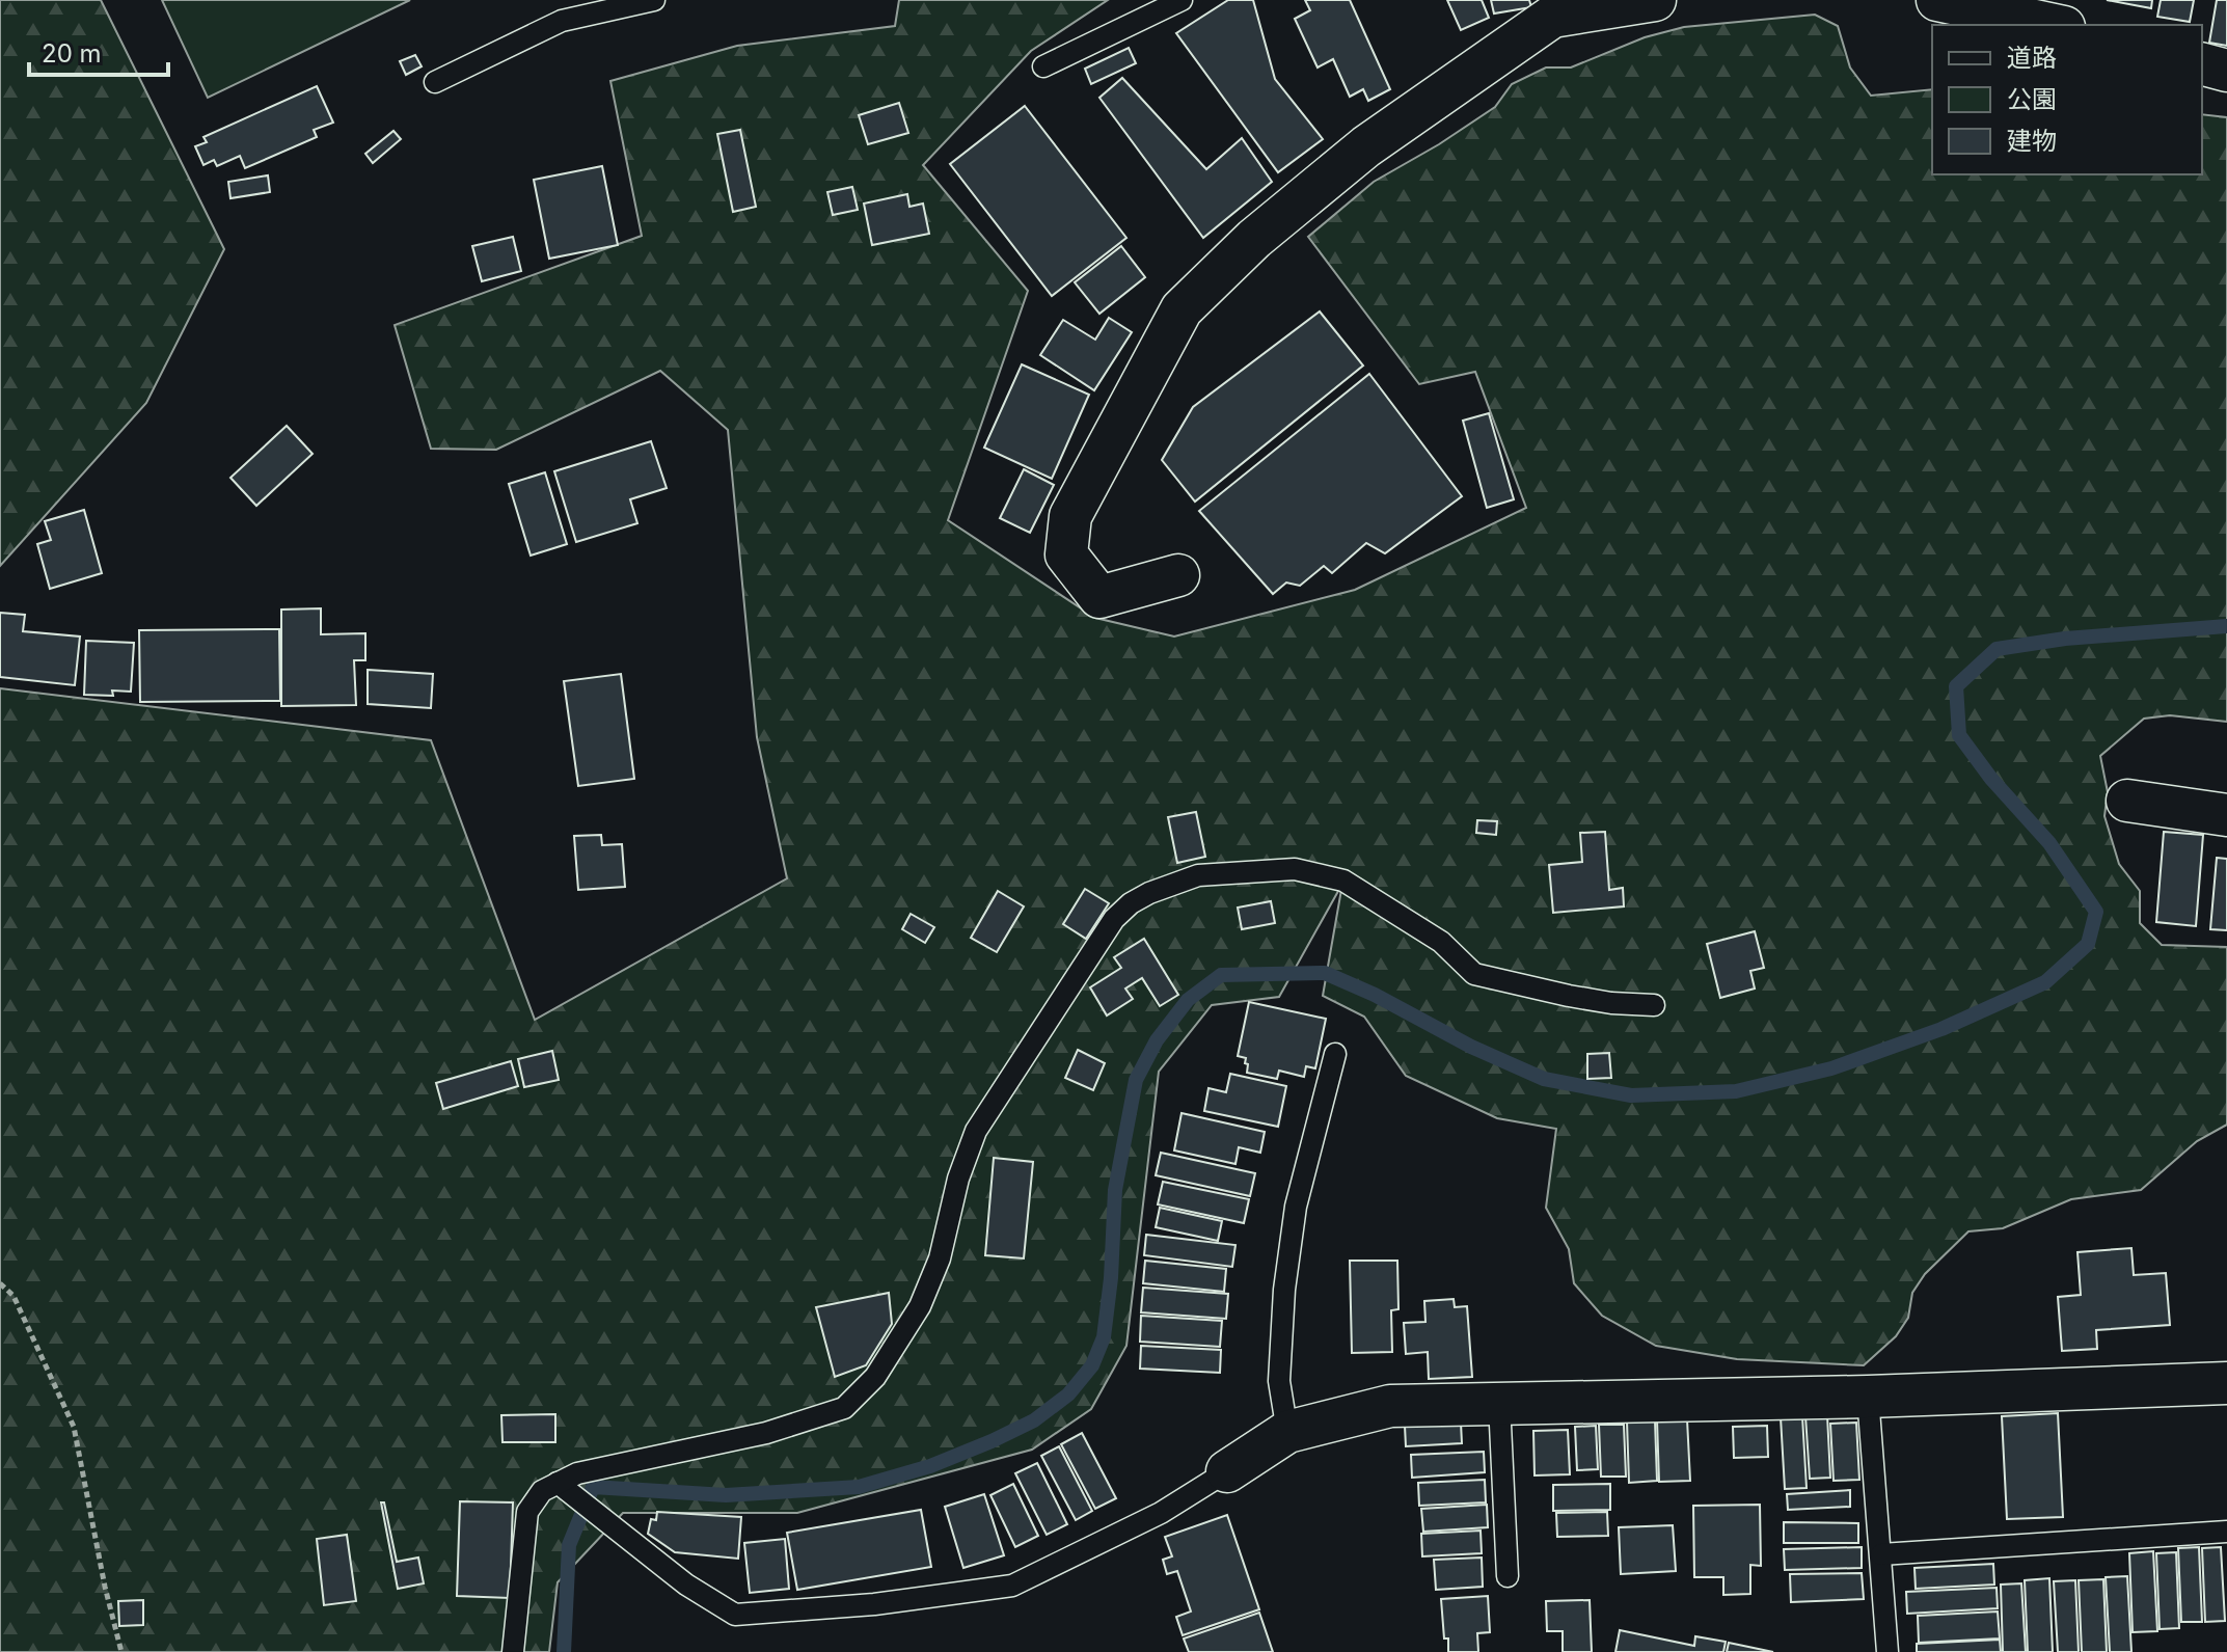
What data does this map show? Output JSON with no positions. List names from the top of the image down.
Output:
{
  "legend": ["道路", "公園", "建物"],
  "scale_bar": "20 m"
}
